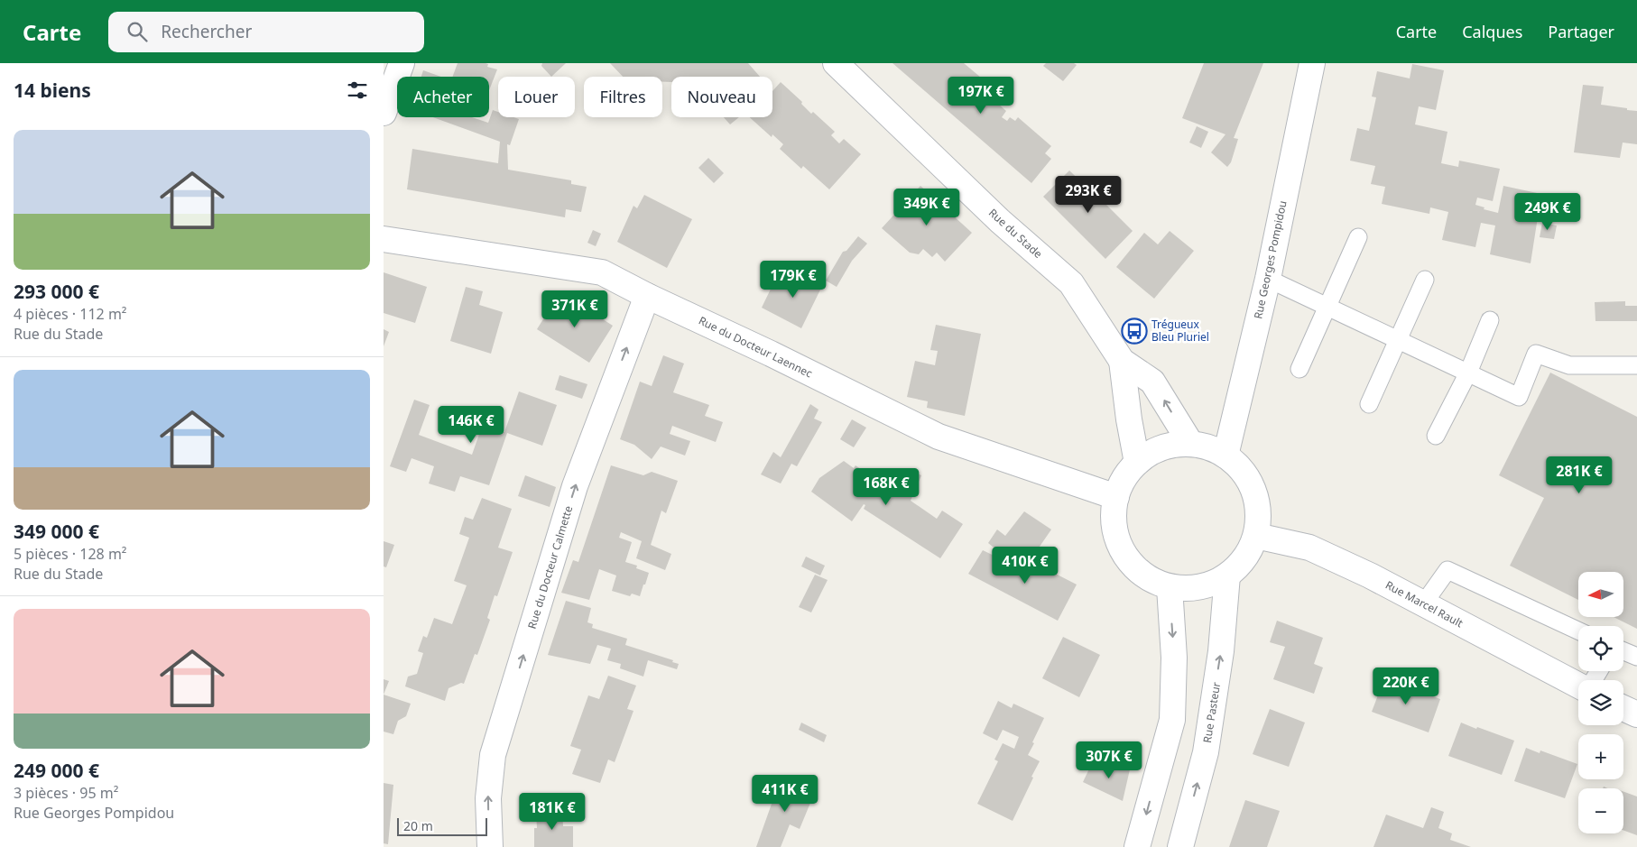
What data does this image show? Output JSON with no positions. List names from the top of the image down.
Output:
{
  "streets": {
    "street": [
      "Rue du Stade",
      "Rue Georges Pompidou",
      "Rue du Docteur Laennec",
      "Rue du Docteur Calmette",
      "Rue Marcel Rault",
      "Rue Pasteur"
    ]
  },
  "crossings": [
    ["Rue Georges Pompidou", "Rue du Docteur Laennec"],
    ["Rue Georges Pompidou", "Rue Marcel Rault"],
    ["Rue Georges Pompidou", "Rue Pasteur"],
    ["Rue du Docteur Laennec", "Rue du Docteur Calmette"],
    ["Rue du Docteur Laennec", "Rue Marcel Rault"],
    ["Rue du Docteur Laennec", "Rue Pasteur"],
    ["Rue Marcel Rault", "Rue Pasteur"]
  ],
  "one_way": ["Rue du Docteur Calmette"],
  "places": {
    "bus stop": ["Trégueux Bleu Pluriel"]
  },
  "scale_bar": "20 m",
  "north": "left",
  "page": {
    "header": "Carte",
    "search": "Rechercher",
    "nav": ["Carte", "Calques", "Partager"],
    "heading": "14 biens",
    "price": [
      "197K €",
      "293K €",
      "349K €",
      "249K €",
      "179K €",
      "371K €",
      "146K €",
      "281K €",
      "168K €",
      "410K €",
      "220K €",
      "307K €",
      "411K €",
      "181K €"
    ],
    "chip": [
      "Acheter",
      "Louer",
      "Filtres",
      "Nouveau"
    ],
    "list": [
      {
        "name": "293 000 €",
        "note": "4 pièces · 112 m² · Rue du Stade"
      },
      {
        "name": "349 000 €",
        "note": "5 pièces · 128 m² · Rue du Stade"
      },
      {
        "name": "249 000 €",
        "note": "3 pièces · 95 m² · Rue Georges Pompidou"
      }
    ],
    "map_buttons": ["+", "−"],
    "scale": "20 m"
  }
}
